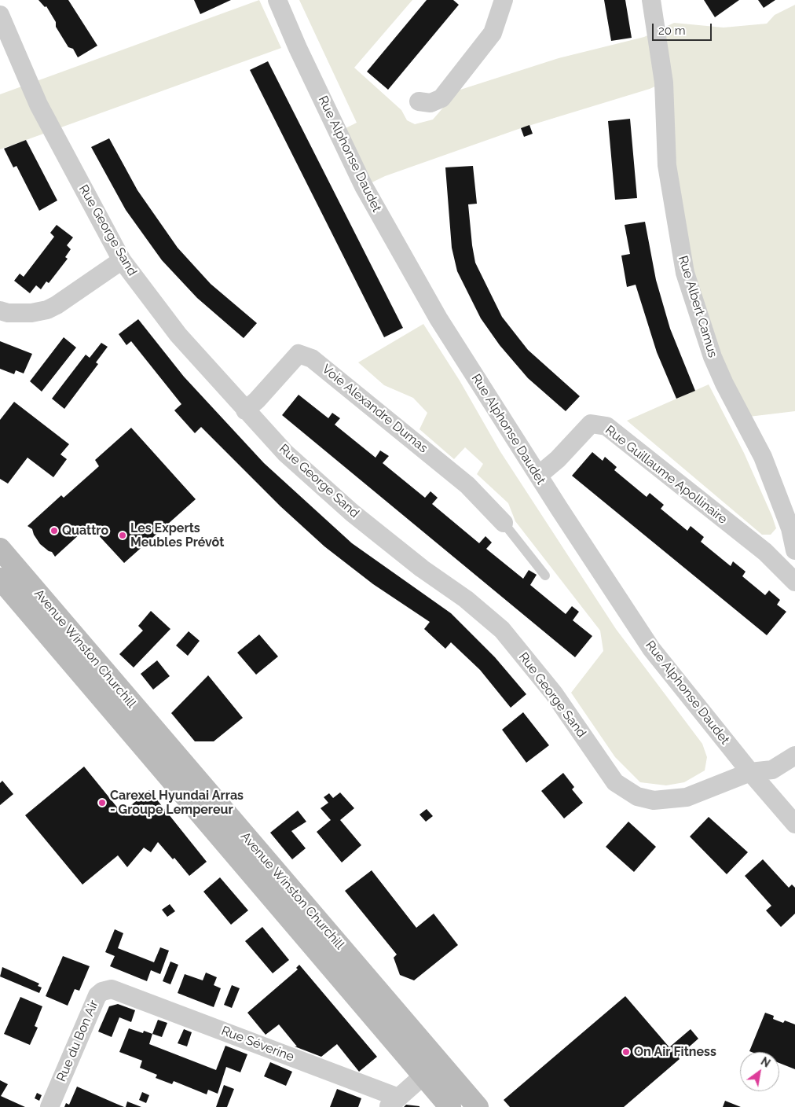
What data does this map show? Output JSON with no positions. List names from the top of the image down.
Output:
{
  "streets": {
    "main road": ["Avenue Winston Churchill"],
    "street": [
      "Rue Alphonse Daudet",
      "Rue George Sand",
      "Rue Albert Camus",
      "Voie Alexandre Dumas",
      "Rue Guillaume Apollinaire",
      "Rue du Bon Air",
      "Rue Séverine"
    ]
  },
  "crossings": [
    ["Rue Alphonse Daudet", "Rue George Sand"],
    ["Rue Alphonse Daudet", "Rue Guillaume Apollinaire"],
    ["Rue George Sand", "Voie Alexandre Dumas"],
    ["Rue du Bon Air", "Rue Séverine"]
  ],
  "places": [
    "Quattro",
    "Les Experts Meubles Prévôt",
    "Carexel Hyundai Arras - Groupe Lempereur",
    "On Air Fitness"
  ],
  "scale_bar": "20 m",
  "north": "top right"
}
